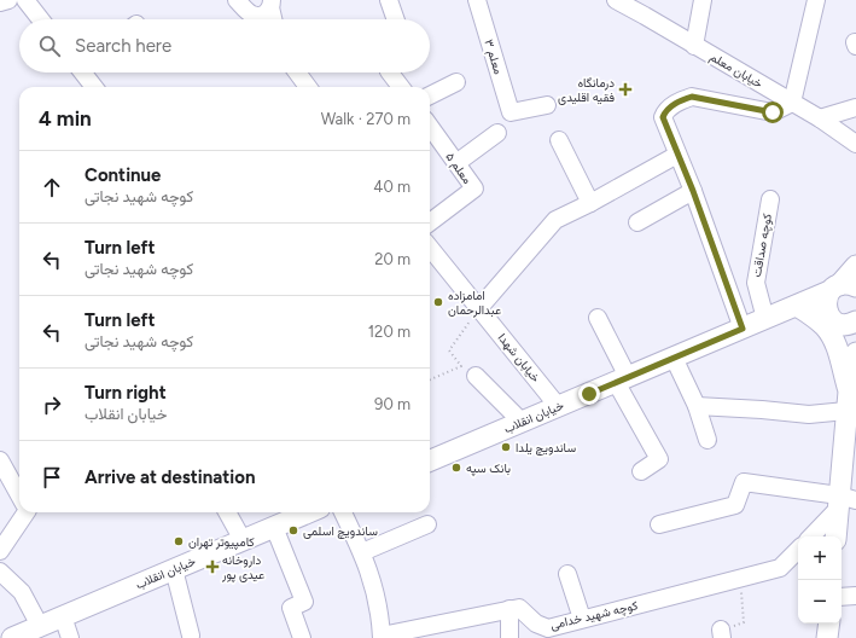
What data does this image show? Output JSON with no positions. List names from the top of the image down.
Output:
{
  "streets": {
    "main road": ["خیابان انقلاب"],
    "street": [
      "معلم ۳",
      "خیابان معلم",
      "معلم ۵",
      "کوچه صداقت",
      "خیابان شهدا",
      "کوچه شهید خدامی"
    ]
  },
  "crossings": [
    ["کوچه صداقت", "خیابان انقلاب"],
    ["خیابان شهدا", "خیابان انقلاب"]
  ],
  "places": {
    "health": ["درمانگاه فقیه اقلیدی", "داروخانه عیدی پور"],
    "other": [
      "امامزاده عبدالرحمان",
      "ساندویچ یلدا",
      "بانک سپه",
      "ساندویچ اسلمی",
      "کامپیوتر تهران"
    ]
  },
  "page": {
    "search": "Search here",
    "heading": ["4 min", "Walk · 270 m"],
    "list": [
      ["Continue", "کوچه شهید نجاتی", "40 m"],
      ["Turn left", "کوچه شهید نجاتی", "20 m"],
      ["Turn left", "کوچه شهید نجاتی", "120 m"],
      ["Turn right", "خیابان انقلاب", "90 m"],
      "Arrive at destination"
    ],
    "map_buttons": ["+", "−"]
  }
}
